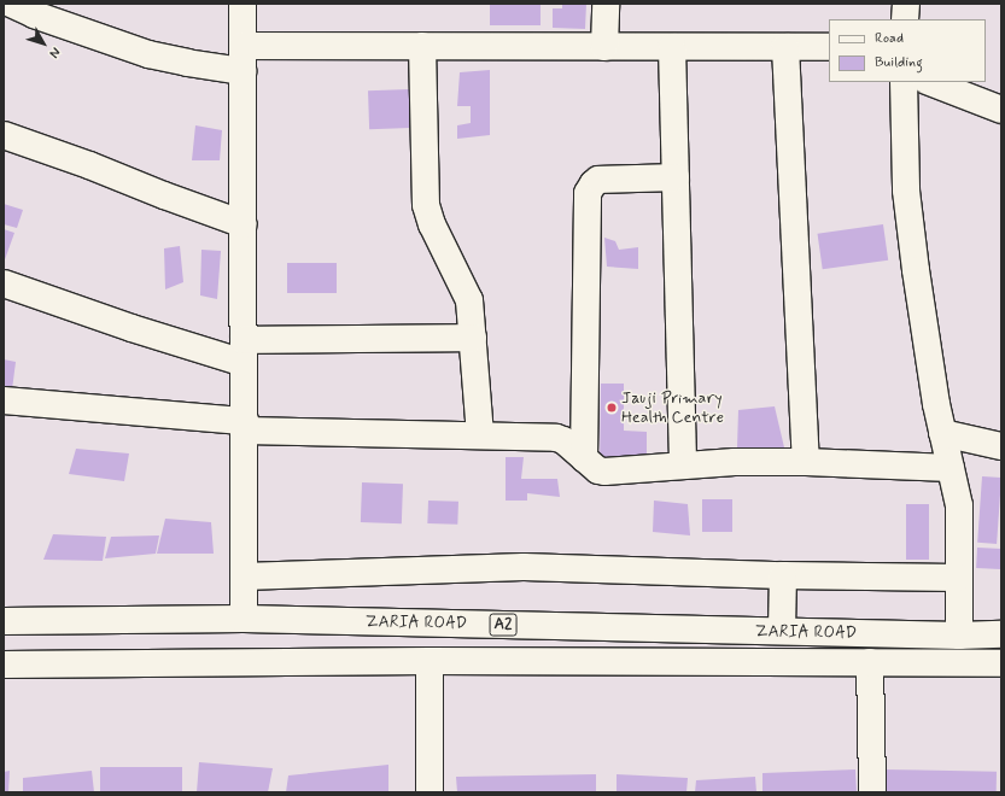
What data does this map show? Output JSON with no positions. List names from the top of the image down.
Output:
{
  "streets": {
    "main road": ["ZARIA ROAD", "A2"]
  },
  "places": ["Jauji Primary Health Centre"],
  "legend": ["Road", "Building"],
  "north": "bottom right"
}
